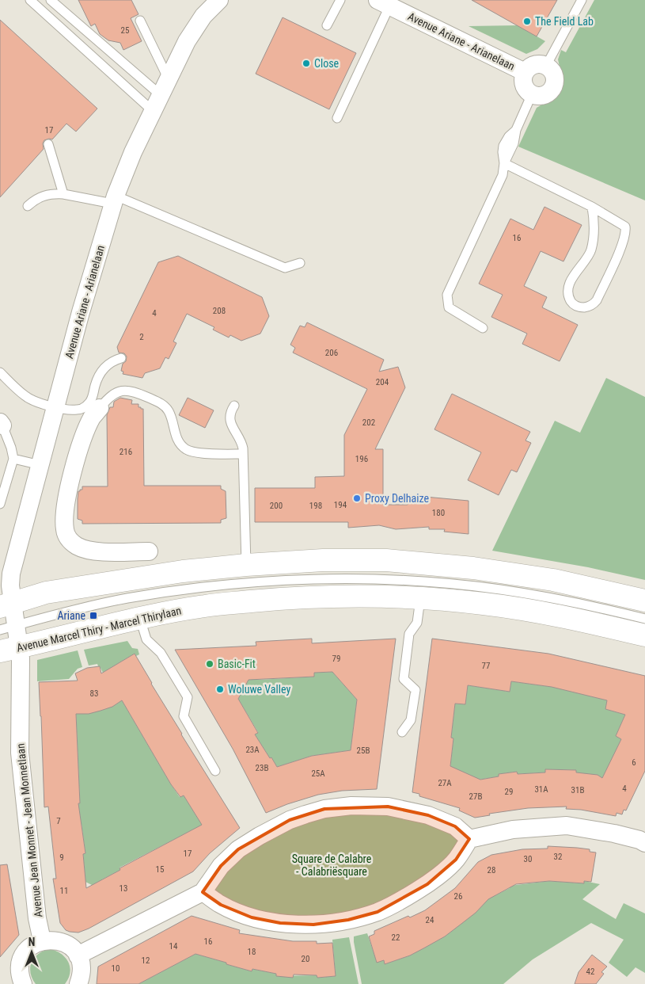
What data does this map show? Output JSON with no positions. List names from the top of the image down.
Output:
{
  "streets": {
    "main road": ["Avenue Marcel Thiry - Marcel Thirylaan"],
    "street": ["Avenue Ariane - Arianelaan", "Avenue Jean Monnet - Jean Monnetlaan"]
  },
  "crossings": [
    ["Avenue Ariane - Arianelaan", "Avenue Marcel Thiry - Marcel Thirylaan"],
    ["Avenue Ariane - Arianelaan", "Avenue Jean Monnet - Jean Monnetlaan"],
    ["Avenue Marcel Thiry - Marcel Thirylaan", "Avenue Jean Monnet - Jean Monnetlaan"]
  ],
  "parks": ["Square de Calabre - Calabriësquare"],
  "places": {
    "other": [
      "The Field Lab",
      "Close",
      "Proxy Delhaize",
      "Basic-Fit",
      "Woluwe Valley"
    ],
    "transit": ["Ariane"]
  },
  "house_numbers": [
    "25",
    "17",
    "16",
    "208",
    "4",
    "2",
    "206",
    "204",
    "202",
    "216",
    "196",
    "194",
    "200",
    "198",
    "180",
    "79",
    "77",
    "83",
    "23A",
    "25B",
    "6",
    "23B",
    "25A",
    "27A",
    "4",
    "31A",
    "31B",
    "29",
    "27B",
    "7",
    "17",
    "32",
    "9",
    "30",
    "15",
    "28",
    "13",
    "11",
    "26",
    "24",
    "22",
    "16",
    "14",
    "18",
    "20",
    "12",
    "10",
    "42"
  ],
  "north": "top"
}
